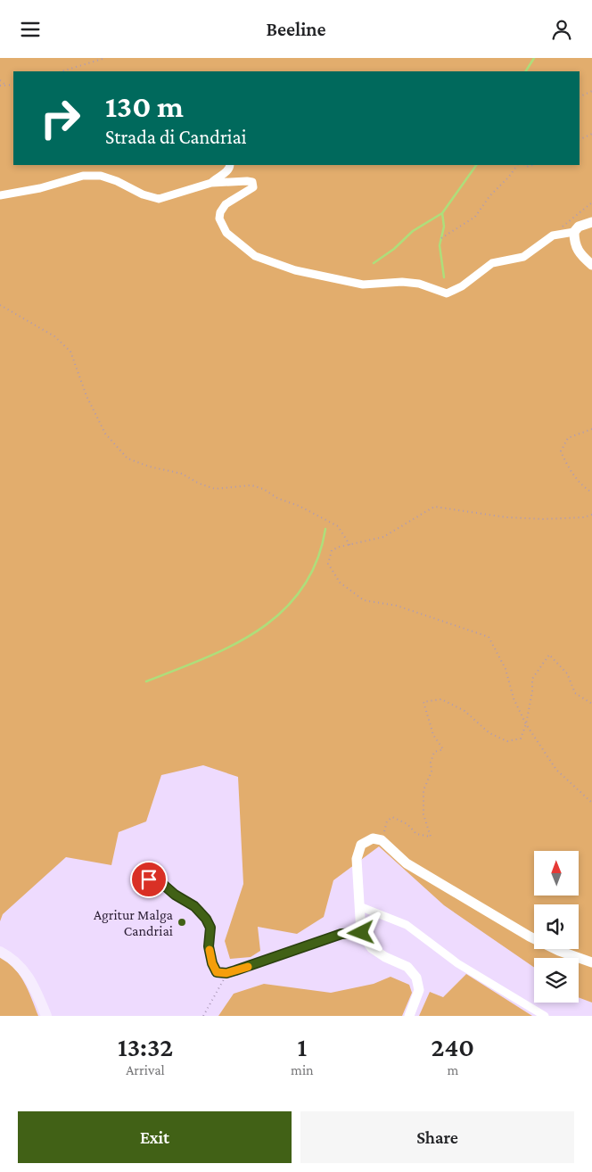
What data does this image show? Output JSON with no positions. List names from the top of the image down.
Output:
{
  "places": ["Agritur Malga Candriai"],
  "north": "top",
  "page": {
    "header": "Beeline",
    "turn": ["130 m", "Strada di Candriai"],
    "eta": [
      "13:32",
      "Arrival",
      "1",
      "min",
      "240",
      "m"
    ],
    "buttons": ["Exit", "Share"]
  }
}
